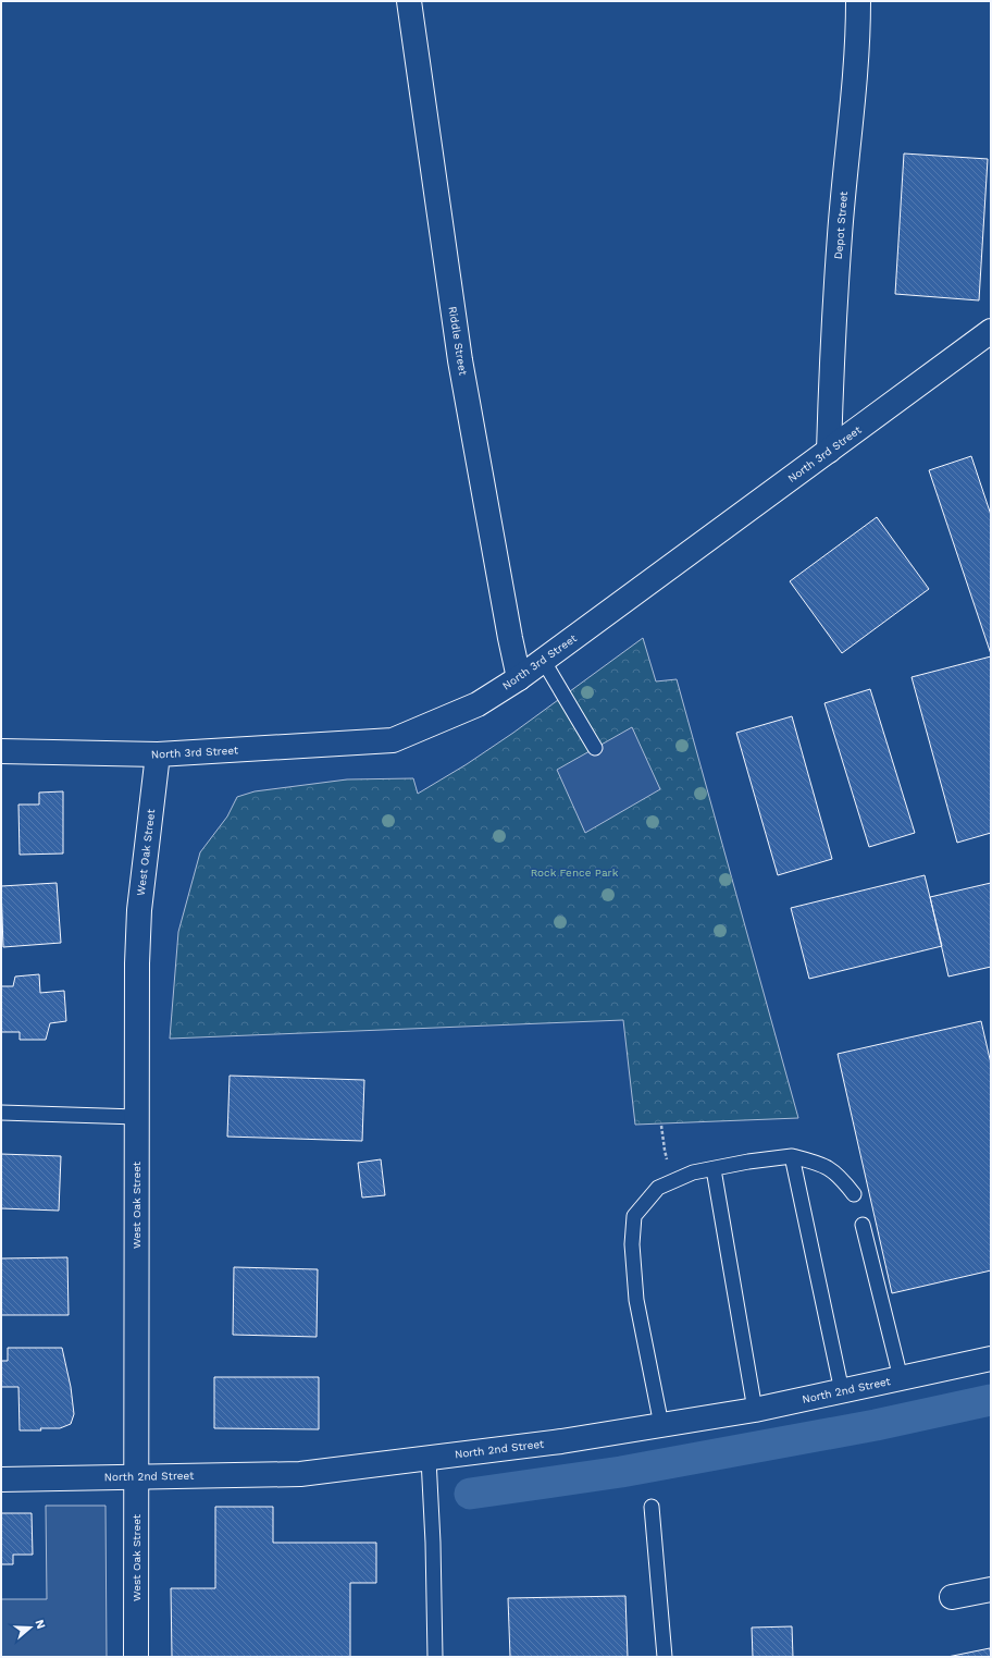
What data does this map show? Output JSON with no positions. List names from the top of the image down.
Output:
{
  "streets": {
    "street": [
      "Depot Street",
      "Riddle Street",
      "North 3rd Street",
      "West Oak Street",
      "North 2nd Street"
    ]
  },
  "crossings": [
    ["Depot Street", "North 3rd Street"],
    ["Riddle Street", "North 3rd Street"],
    ["North 3rd Street", "West Oak Street"],
    ["West Oak Street", "North 2nd Street"]
  ],
  "parks": ["Rock Fence Park"],
  "north": "right"
}
